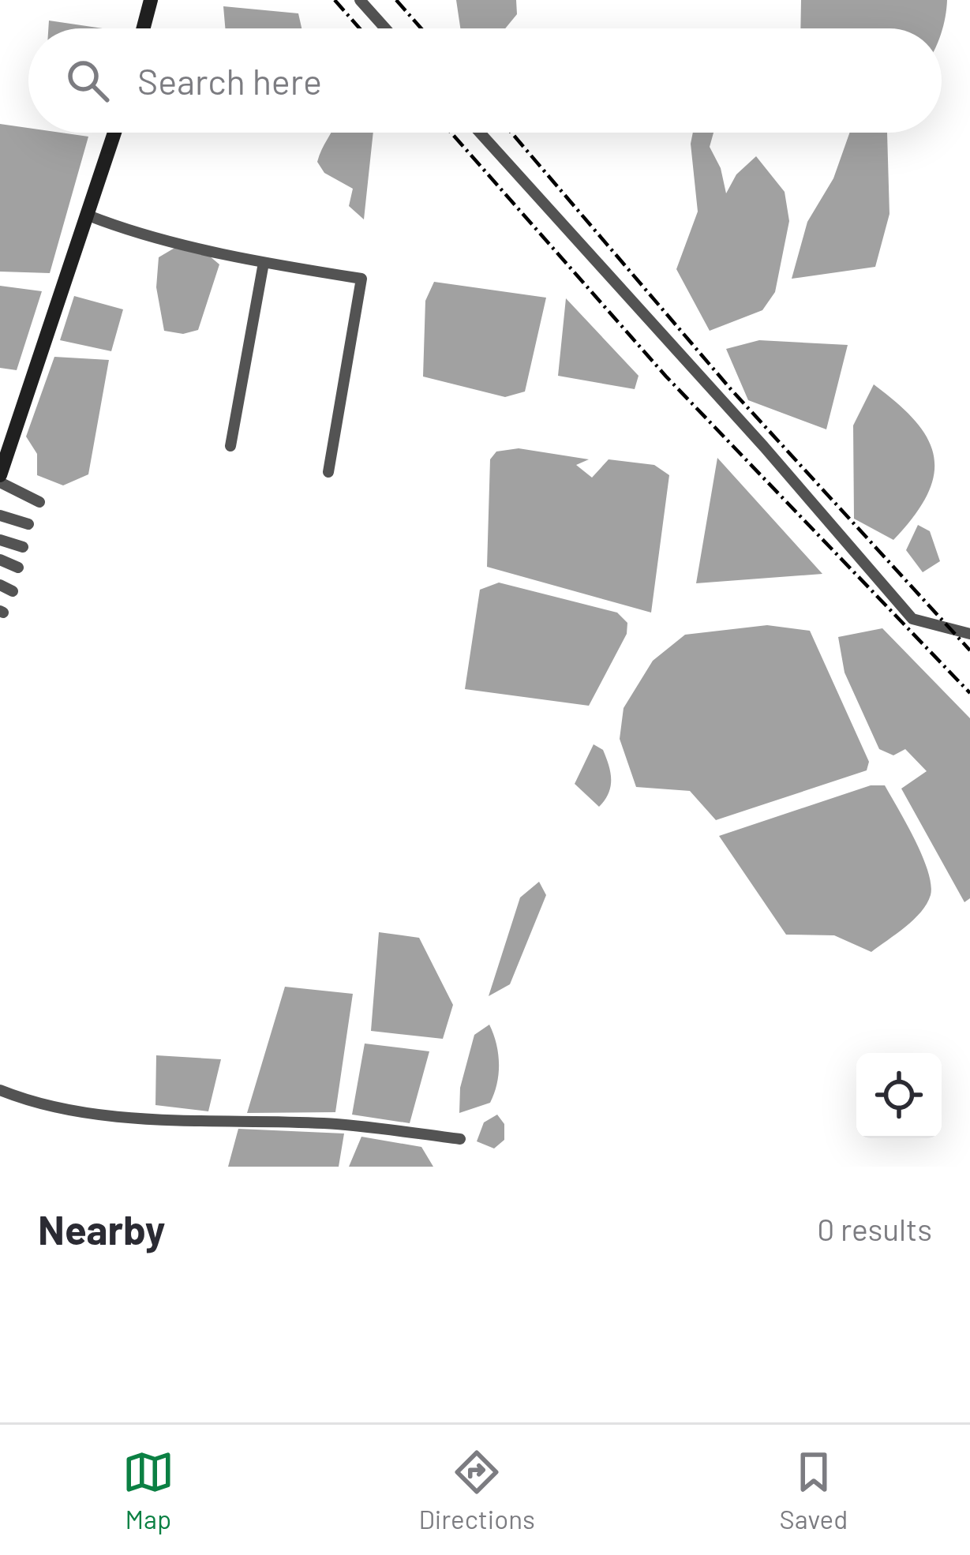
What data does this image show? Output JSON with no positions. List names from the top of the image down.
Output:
{
  "page": {
    "search": "Search here",
    "heading": ["Nearby", "0 results"],
    "nav": ["Map", "Directions", "Saved"]
  }
}
